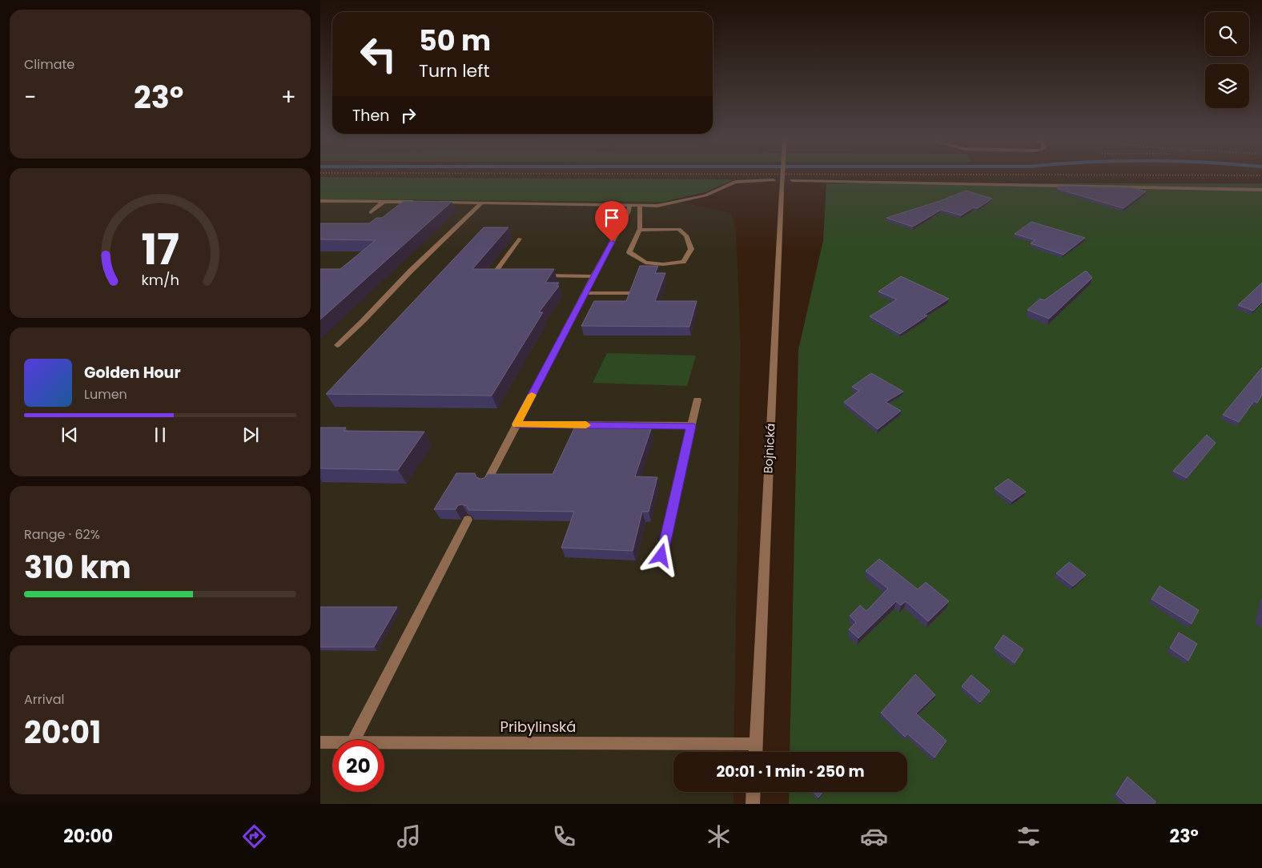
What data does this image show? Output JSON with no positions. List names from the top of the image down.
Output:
{
  "streets": {
    "street": ["Bojnická", "Pribylinská"]
  },
  "crossings": [
    ["Bojnická", "Pribylinská"]
  ],
  "page": {
    "tile": [
      "Climate",
      ["Range · 62%", "310 km"],
      ["Arrival", "20:01"]
    ],
    "turn": ["50 m", "Turn left"],
    "heat": ["−", "23°", "+"],
    "then": "Then",
    "song": ["Golden Hour", "Lumen"],
    "limit": "20",
    "trip": "20:01 · 1 min · 250 m",
    "tabs": ["20:00", "23°"],
    "gauge": ["17", "km/h"]
  }
}
